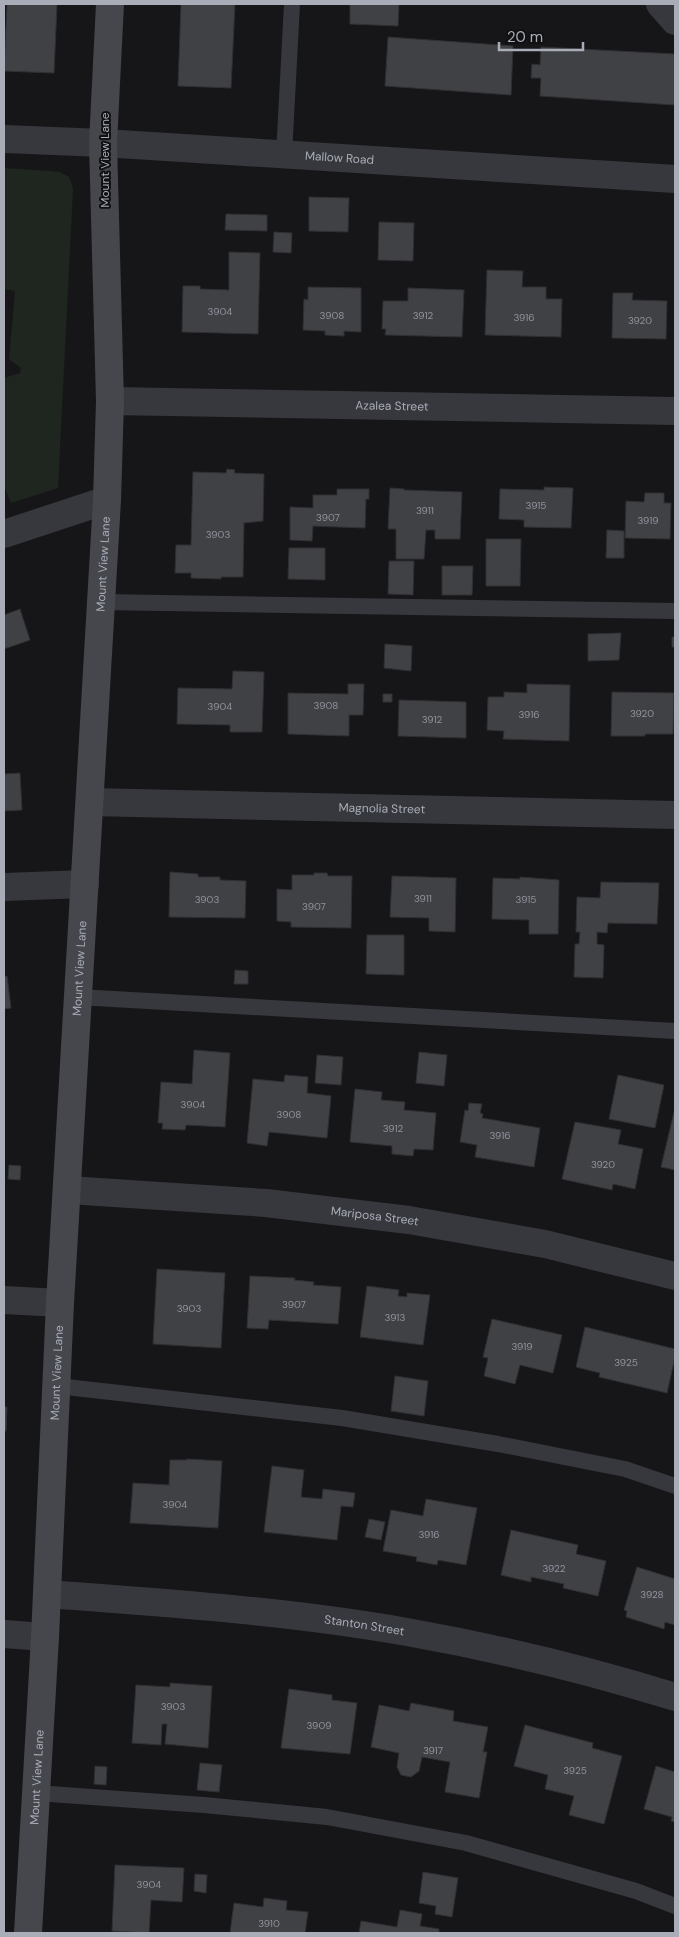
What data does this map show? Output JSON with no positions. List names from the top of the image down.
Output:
{
  "streets": {
    "street": [
      "Mallow Road",
      "Mount View Lane",
      "Azalea Street",
      "Magnolia Street",
      "Mariposa Street",
      "Stanton Street"
    ]
  },
  "crossings": [
    ["Mallow Road", "Mount View Lane"],
    ["Mount View Lane", "Azalea Street"],
    ["Mount View Lane", "Magnolia Street"],
    ["Mount View Lane", "Mariposa Street"],
    ["Mount View Lane", "Stanton Street"]
  ],
  "house_numbers": [
    "3904",
    "3908",
    "3912",
    "3916",
    "3920",
    "3915",
    "3911",
    "3907",
    "3919",
    "3903",
    "3908",
    "3904",
    "3920",
    "3916",
    "3912",
    "3911",
    "3903",
    "3915",
    "3907",
    "3904",
    "3908",
    "3912",
    "3916",
    "3920",
    "3907",
    "3903",
    "3913",
    "3919",
    "3925",
    "3904",
    "3916",
    "3922",
    "3928",
    "3903",
    "3909",
    "3917",
    "3925",
    "3904",
    "3910"
  ],
  "scale_bar": "20 m"
}
